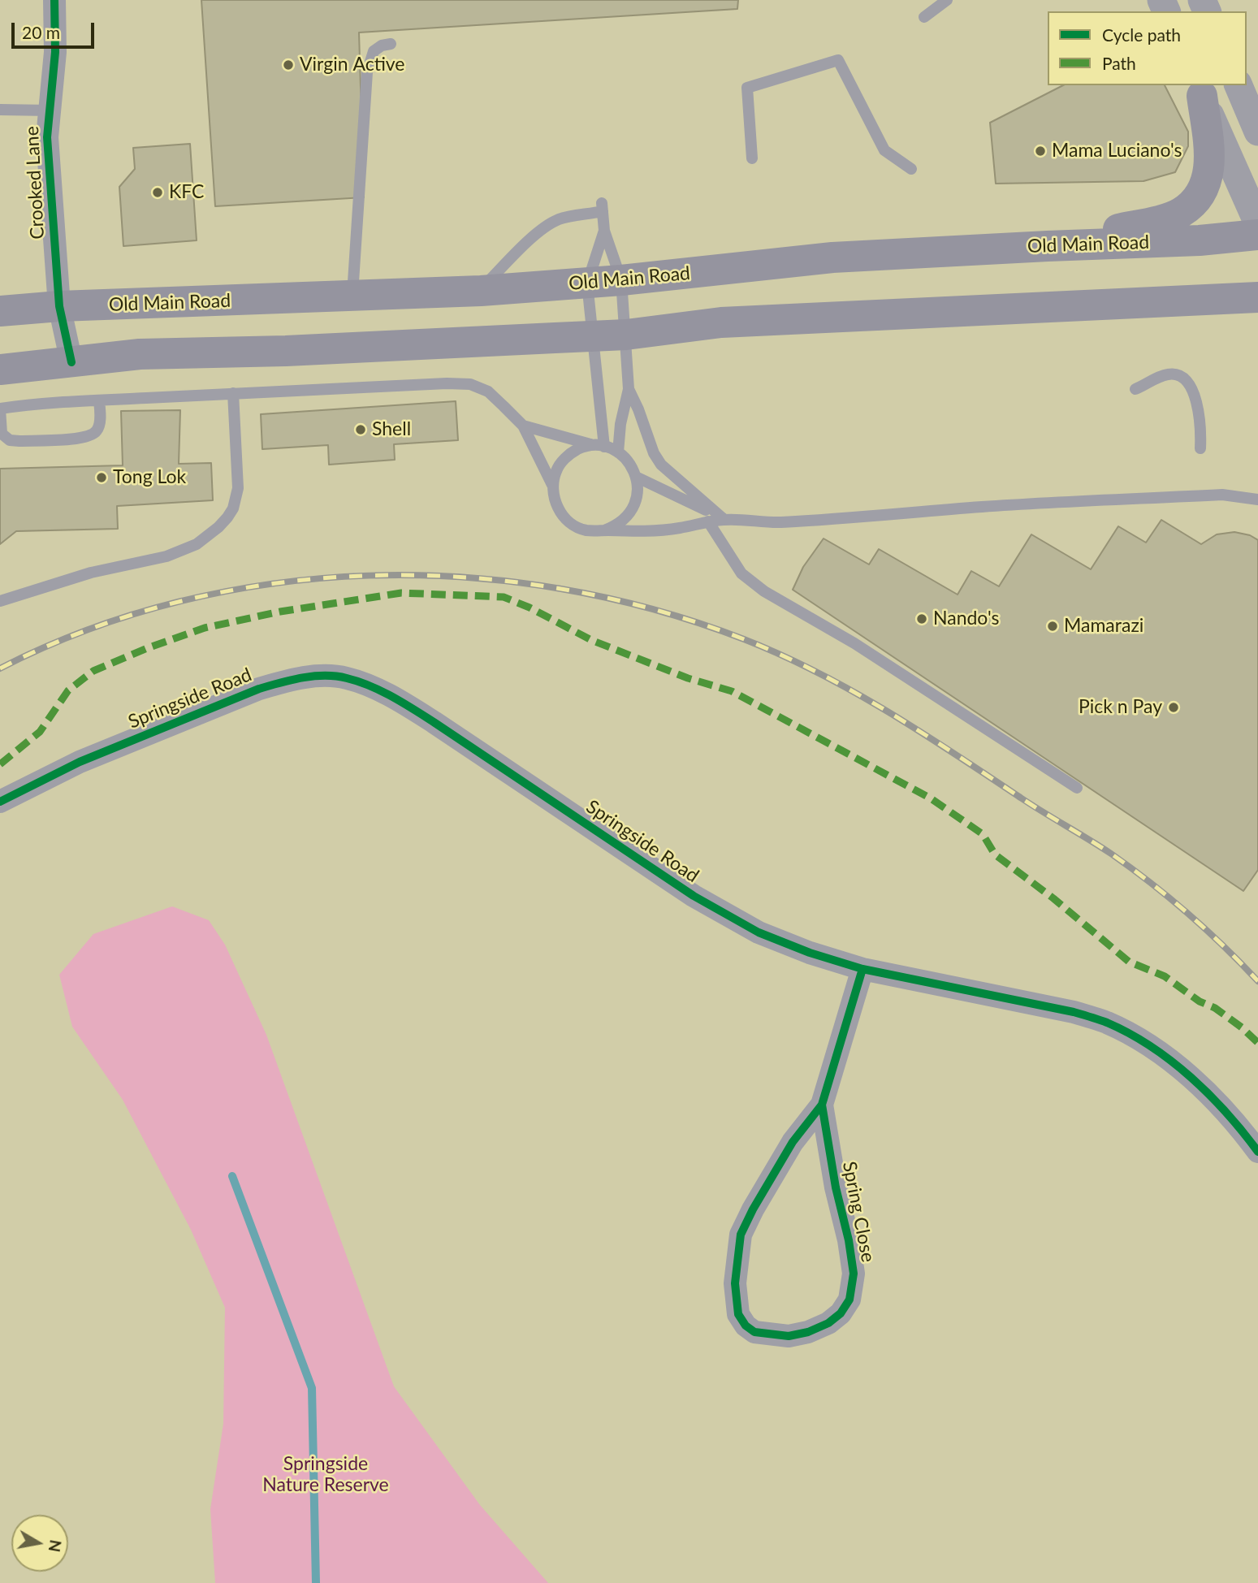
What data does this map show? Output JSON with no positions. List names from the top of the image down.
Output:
{
  "streets": {
    "main road": ["Old Main Road"],
    "street": ["Crooked Lane", "Springside Road", "Spring Close"]
  },
  "crossings": [
    ["Crooked Lane", "Old Main Road"],
    ["Springside Road", "Spring Close"]
  ],
  "parks": ["Springside Nature Reserve"],
  "places": [
    "Virgin Active",
    "Mama Luciano's",
    "KFC",
    "Shell",
    "Tong Lok",
    "Nando's",
    "Mamarazi",
    "Pick n Pay"
  ],
  "legend": ["Cycle path", "Path"],
  "scale_bar": "20 m",
  "north": "right"
}
